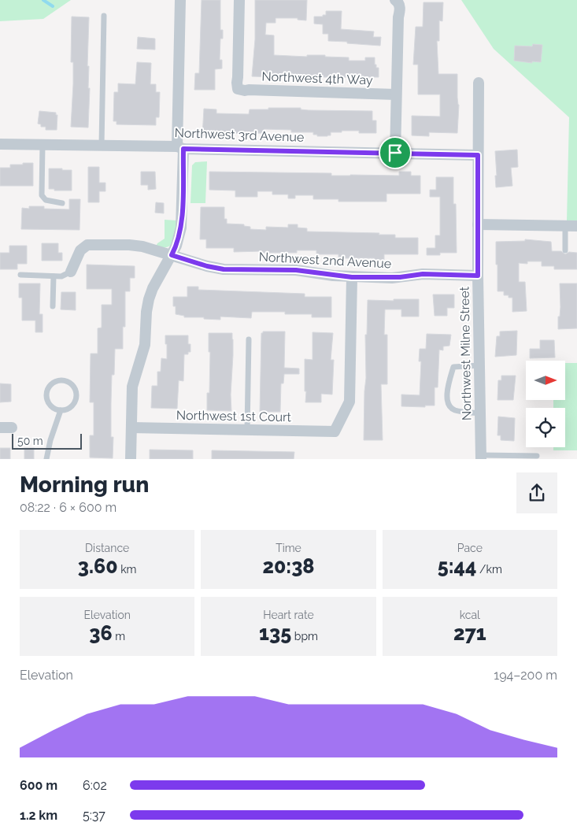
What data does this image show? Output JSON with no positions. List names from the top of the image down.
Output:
{
  "streets": {
    "street": [
      "Northwest 4th Way",
      "Northwest 3rd Avenue",
      "Northwest 2nd Avenue",
      "Northwest Milne Street",
      "Northwest 1st Court"
    ]
  },
  "crossings": [
    ["Northwest 3rd Avenue", "Northwest Milne Street"],
    ["Northwest 2nd Avenue", "Northwest Milne Street"],
    ["Northwest 2nd Avenue", "Northwest 1st Court"]
  ],
  "scale_bar": "50 m",
  "north": "right",
  "page": {
    "scale": "50 m",
    "heading": ["Morning run", "08:22 · 6 × 600 m"],
    "stats": [
      ["Distance", "3.60 km"],
      ["Time", "20:38"],
      ["Pace", "5:44 /km"],
      ["Elevation", "36 m"],
      ["Heart rate", "135 bpm"],
      ["kcal", "271"]
    ],
    "chart": ["Elevation", "194–200 m"],
    "list": [
      {
        "name": "600 m",
        "note": "6:02"
      },
      {
        "name": "1.2 km",
        "note": "5:37"
      }
    ]
  }
}
